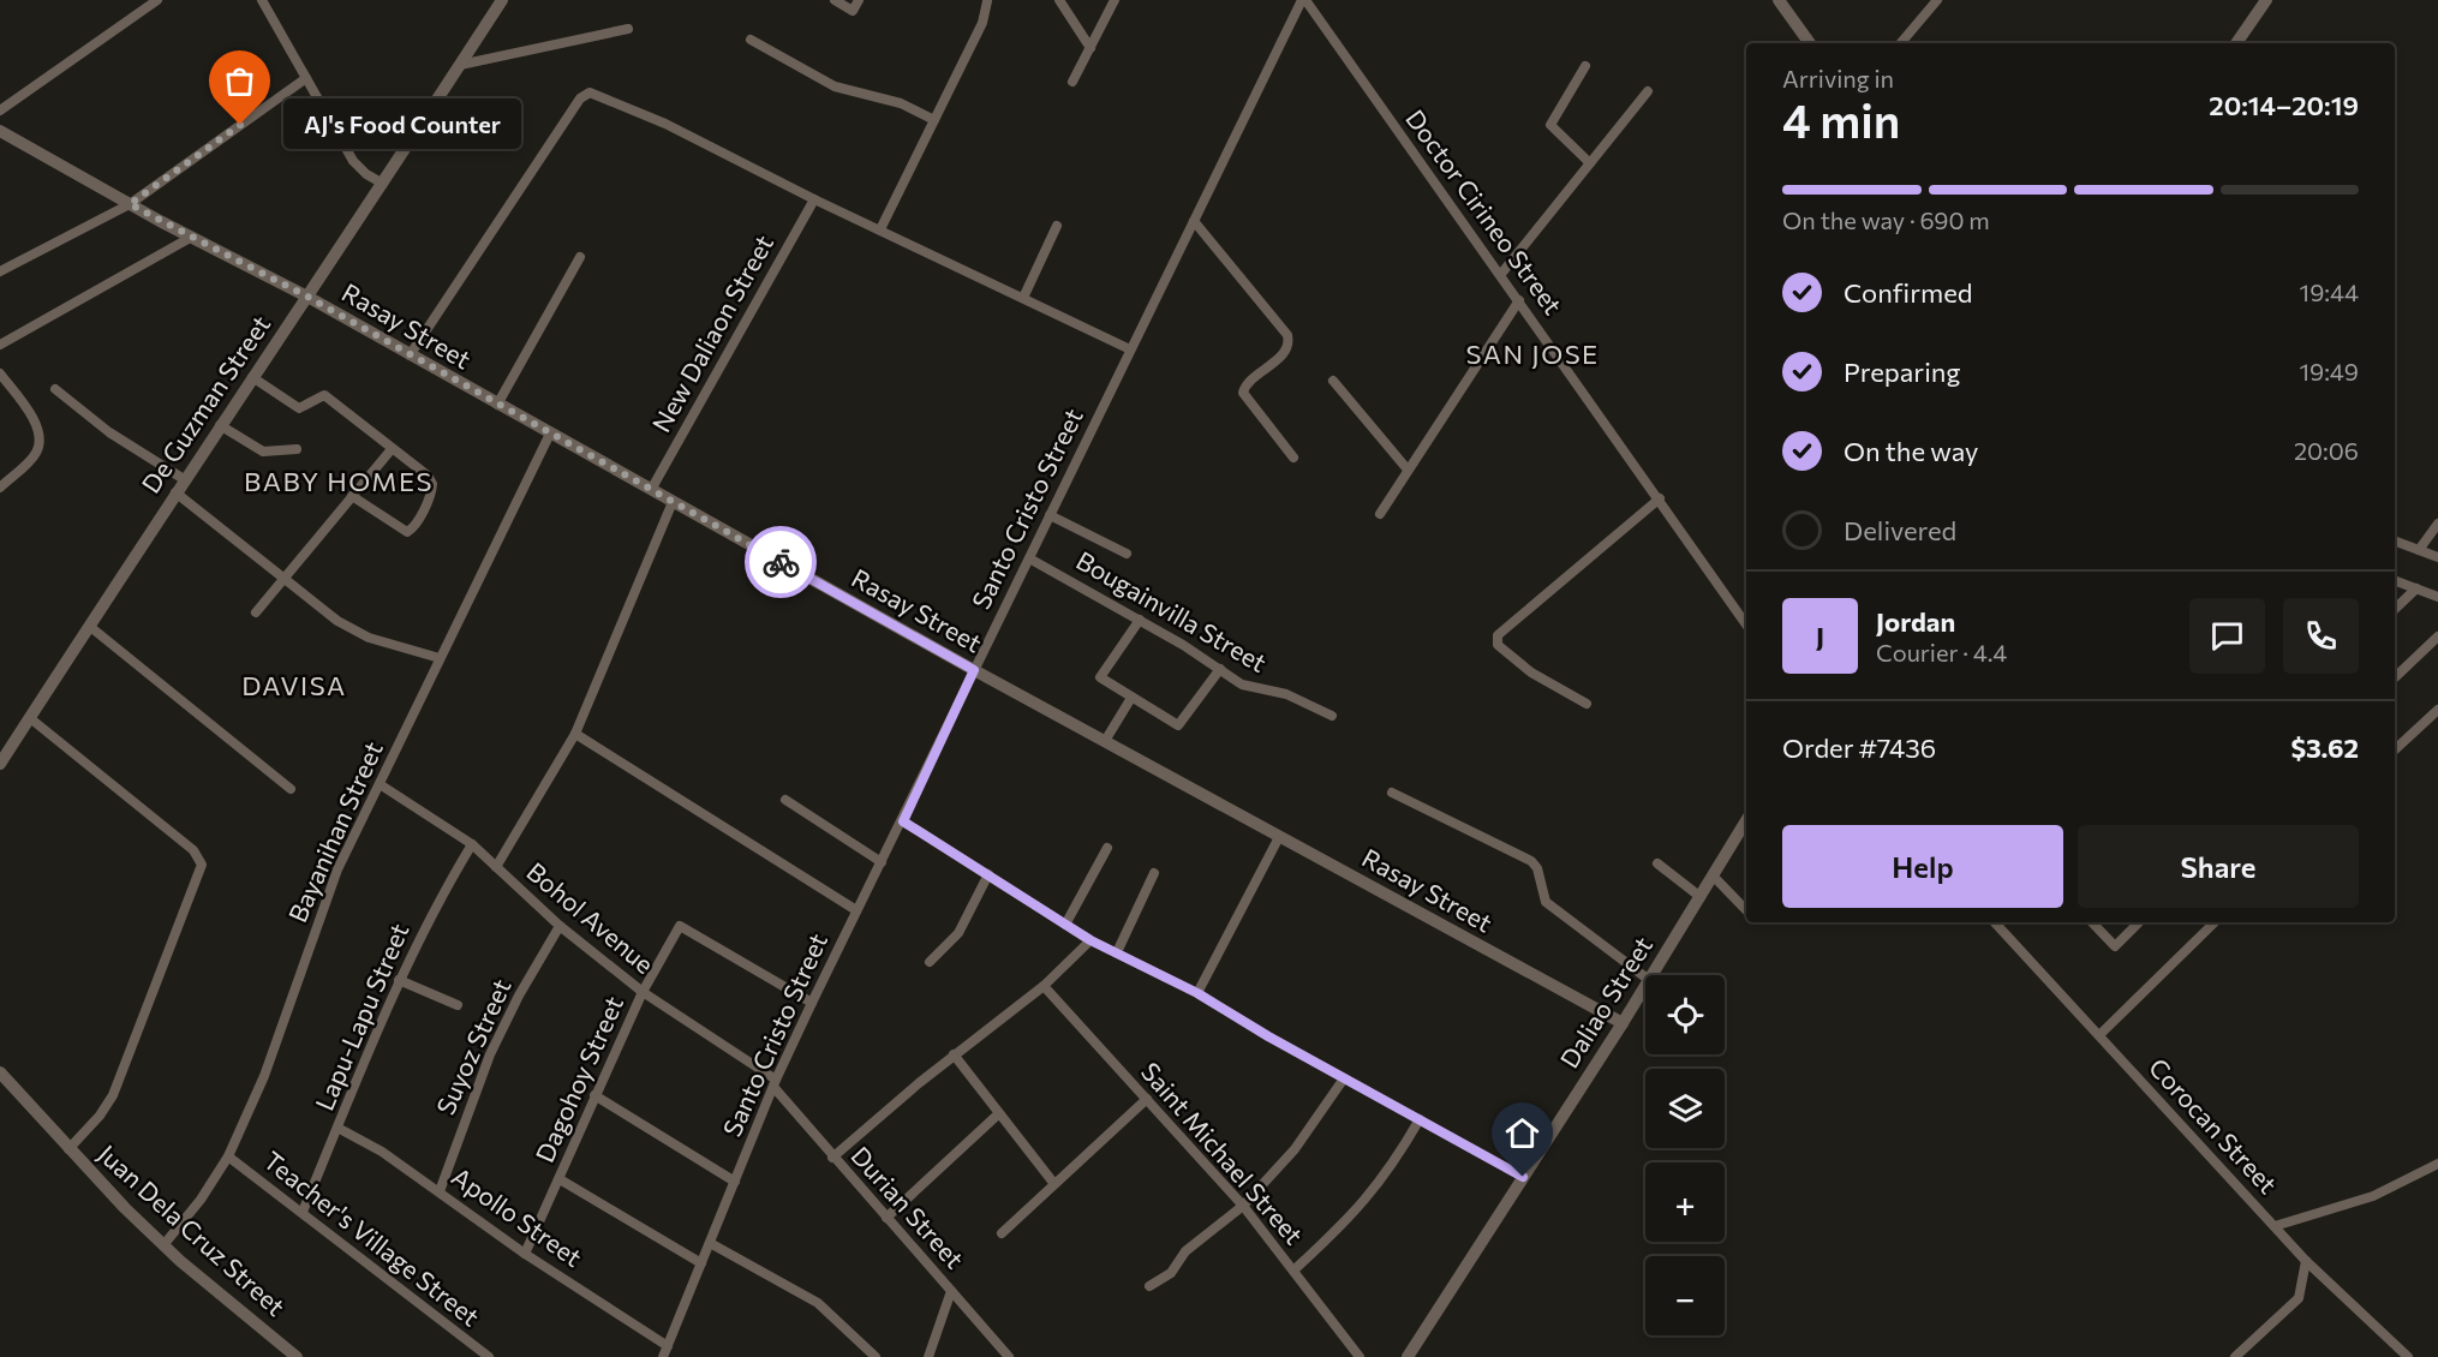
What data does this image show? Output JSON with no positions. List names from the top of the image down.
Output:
{
  "streets": {
    "street": [
      "Doctor Cirineo Street",
      "Rasay Street",
      "New Daliaon Street",
      "De Guzman Street",
      "Santo Cristo Street",
      "Bougainvilla Street",
      "Bayanihan Street",
      "Bohol Avenue",
      "Daliao Street",
      "Lapu-Lapu Street",
      "Suyoz Street",
      "Dagohoy Street",
      "Corocan Street",
      "Saint Michael Street",
      "Durian Street",
      "Apollo Street",
      "Juan Dela Cruz Street",
      "Teacher's Village Street"
    ]
  },
  "crossings": [
    ["Doctor Cirineo Street", "Santo Cristo Street"],
    ["Rasay Street", "New Daliaon Street"],
    ["Rasay Street", "De Guzman Street"],
    ["Rasay Street", "Santo Cristo Street"],
    ["Rasay Street", "Bayanihan Street"],
    ["Rasay Street", "Daliao Street"],
    ["Santo Cristo Street", "Bougainvilla Street"],
    ["Santo Cristo Street", "Bohol Avenue"],
    ["Santo Cristo Street", "Dagohoy Street"],
    ["Santo Cristo Street", "Durian Street"],
    ["Santo Cristo Street", "Apollo Street"],
    ["Bayanihan Street", "Bohol Avenue"],
    ["Bayanihan Street", "Juan Dela Cruz Street"],
    ["Bayanihan Street", "Teacher's Village Street"],
    ["Bohol Avenue", "Lapu-Lapu Street"],
    ["Bohol Avenue", "Suyoz Street"],
    ["Bohol Avenue", "Dagohoy Street"],
    ["Bohol Avenue", "Durian Street"],
    ["Lapu-Lapu Street", "Apollo Street"],
    ["Lapu-Lapu Street", "Teacher's Village Street"],
    ["Suyoz Street", "Apollo Street"],
    ["Dagohoy Street", "Apollo Street"]
  ],
  "districts": ["SAN JOSE", "BABY HOMES", "DAVISA"],
  "places": ["AJ's Food Counter"],
  "page": {
    "heading": ["4 min", "Arriving in", "20:14–20:19"],
    "panel": [
      "Jordan",
      "Courier · 4.4",
      "Order #7436",
      "$3.62"
    ],
    "bubble": "AJ's Food Counter",
    "bar": "On the way · 690 m",
    "list": [
      ["Confirmed", "19:44"],
      ["Preparing", "19:49"],
      ["On the way", "20:06"],
      "Delivered"
    ],
    "round": "J",
    "buttons": ["Help", "Share"],
    "map_buttons": ["+", "−"]
  }
}
